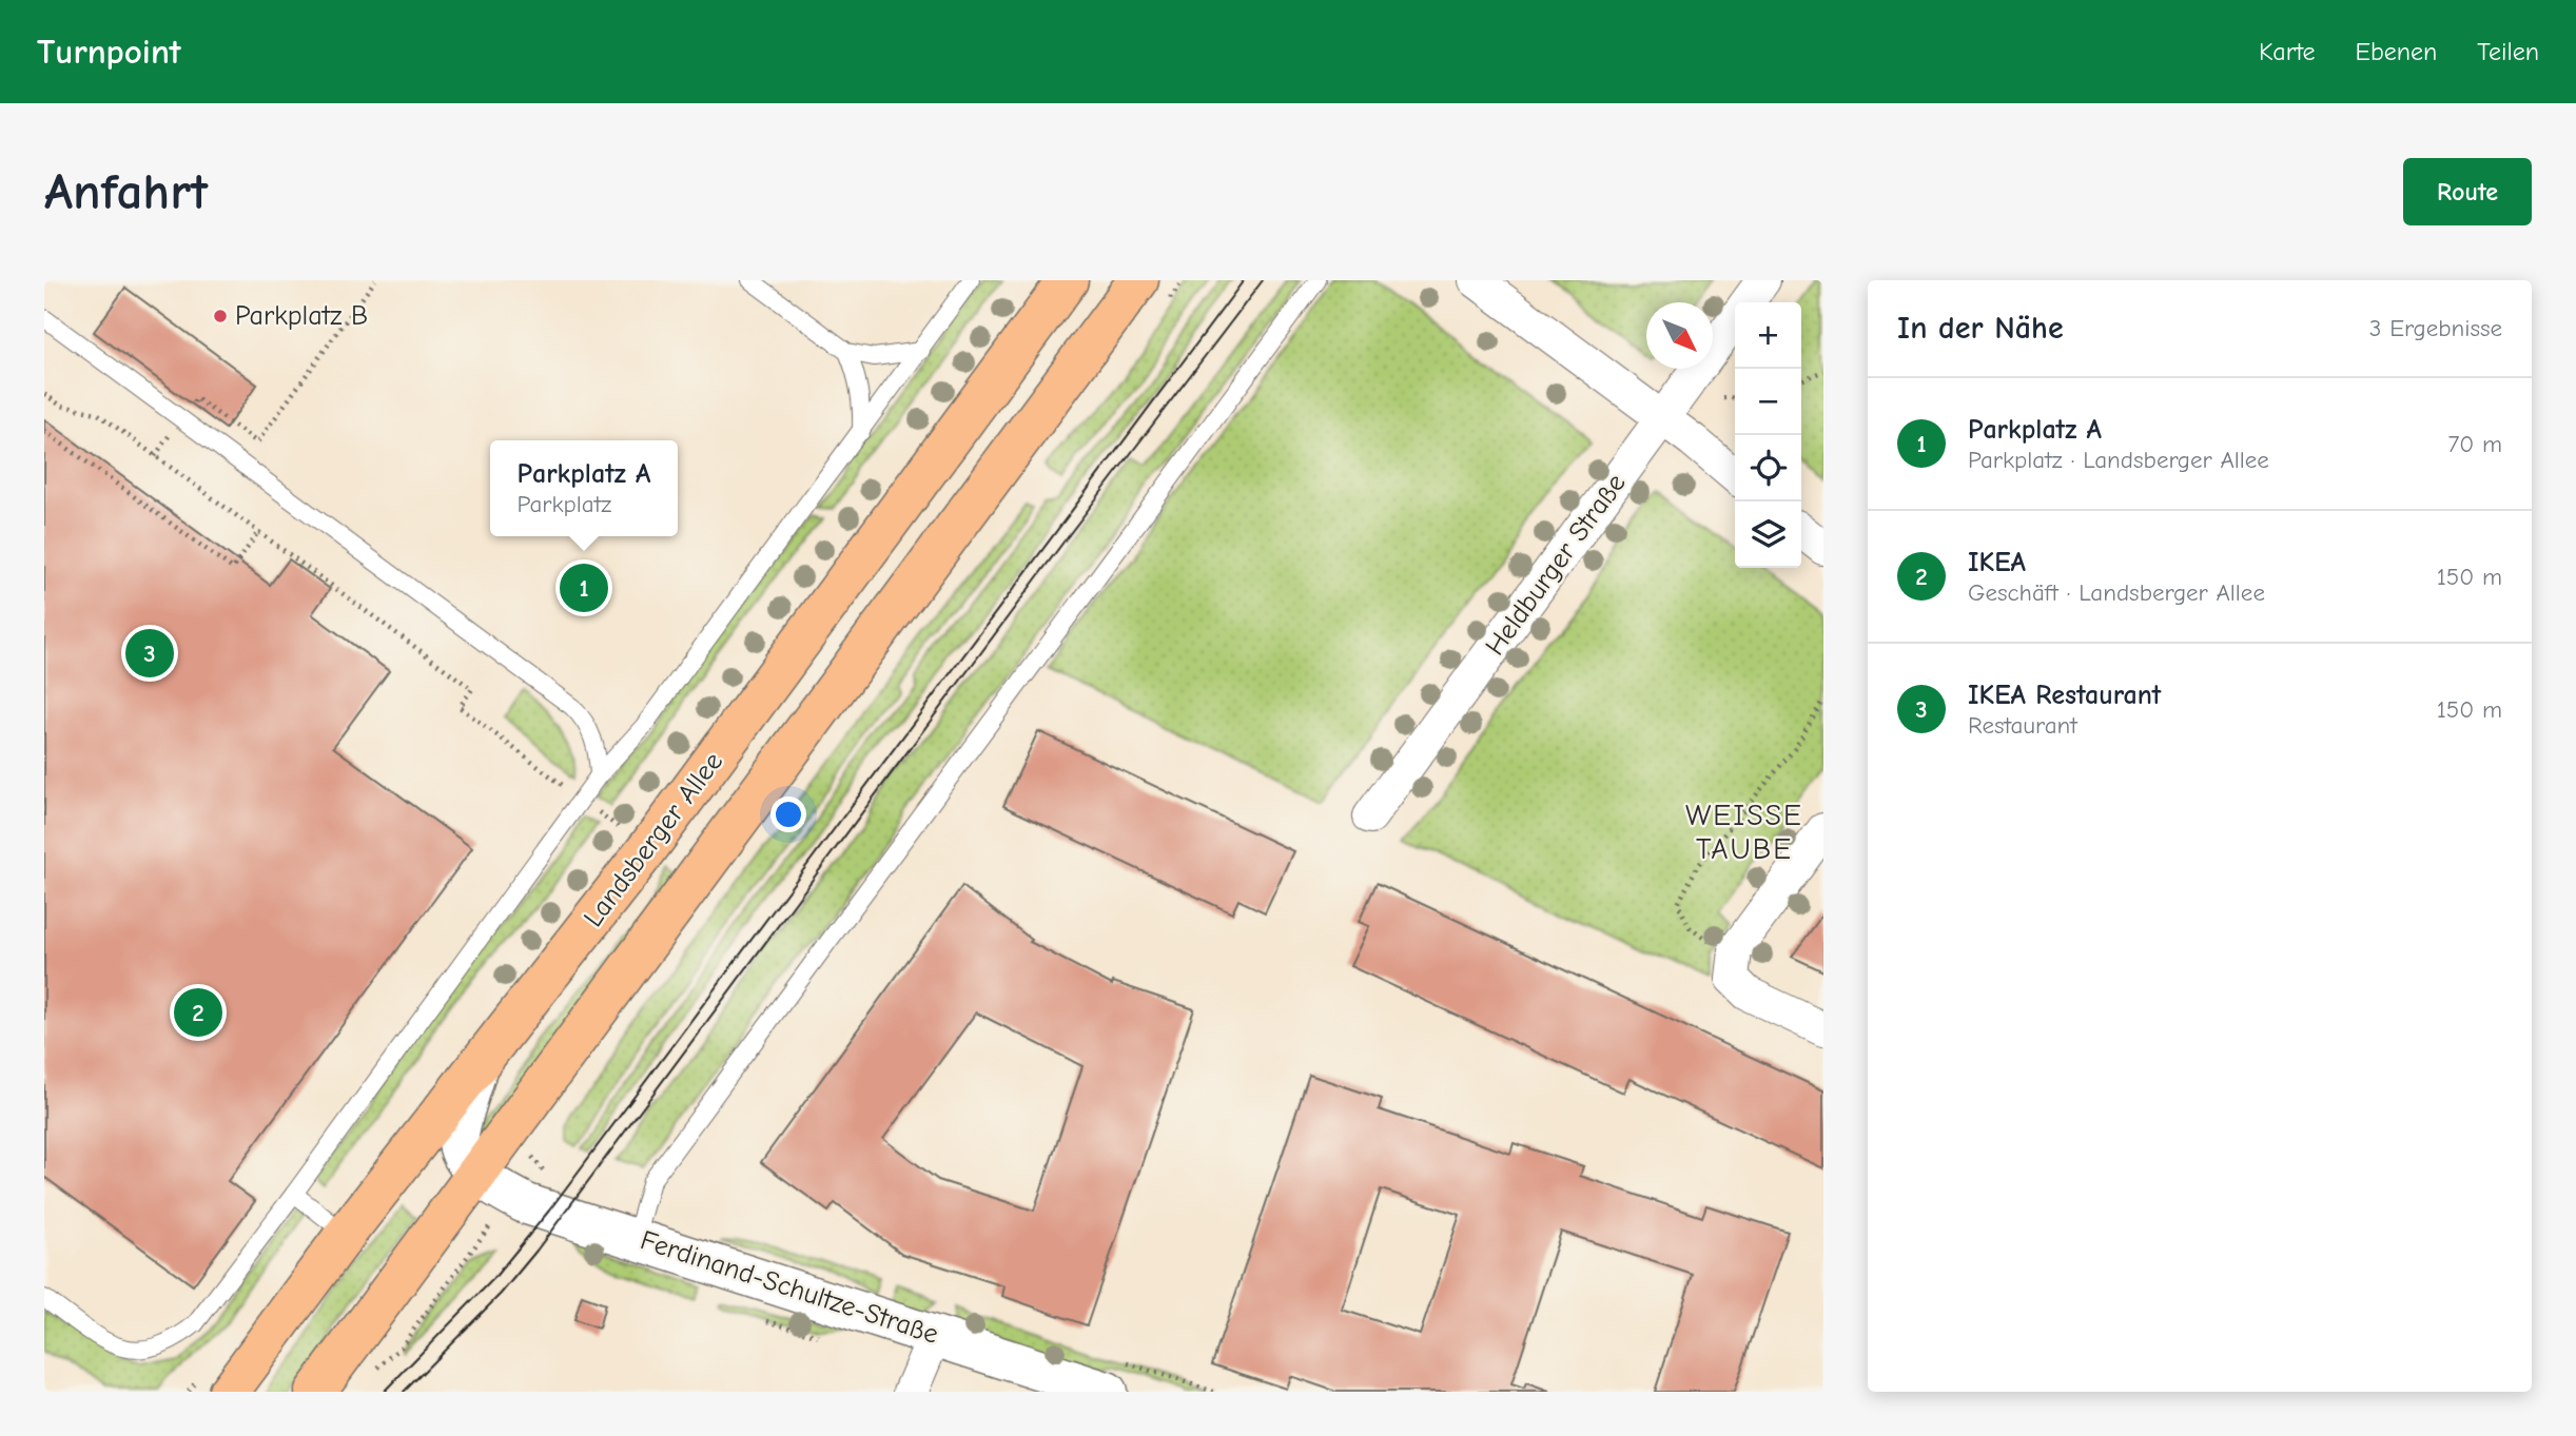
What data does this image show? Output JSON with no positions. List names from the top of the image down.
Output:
{
  "streets": {
    "main road": ["Landsberger Allee"],
    "street": ["Heldburger Straße", "Ferdinand-Schultze-Straße"]
  },
  "crossings": [
    ["Landsberger Allee", "Ferdinand-Schultze-Straße"]
  ],
  "districts": ["WEISSE TAUBE"],
  "places": ["Parkplatz B"],
  "north": "bottom right",
  "page": {
    "header": "Turnpoint",
    "nav": ["Karte", "Ebenen", "Teilen"],
    "buttons": "Route",
    "title": "Anfahrt",
    "heading": ["In der Nähe", "3 Ergebnisse"],
    "map_buttons": ["+", "−"],
    "list": [
      {
        "mark": "1",
        "name": "Parkplatz A",
        "note": "Parkplatz · Landsberger Allee",
        "value": "70 m"
      },
      {
        "mark": "2",
        "name": "IKEA",
        "note": "Geschäft · Landsberger Allee",
        "value": "150 m"
      },
      {
        "mark": "3",
        "name": "IKEA Restaurant",
        "note": "Restaurant",
        "value": "150 m"
      }
    ],
    "popup": ["Parkplatz A", "Parkplatz"],
    "pins": ["1", "3", "2"]
  }
}
